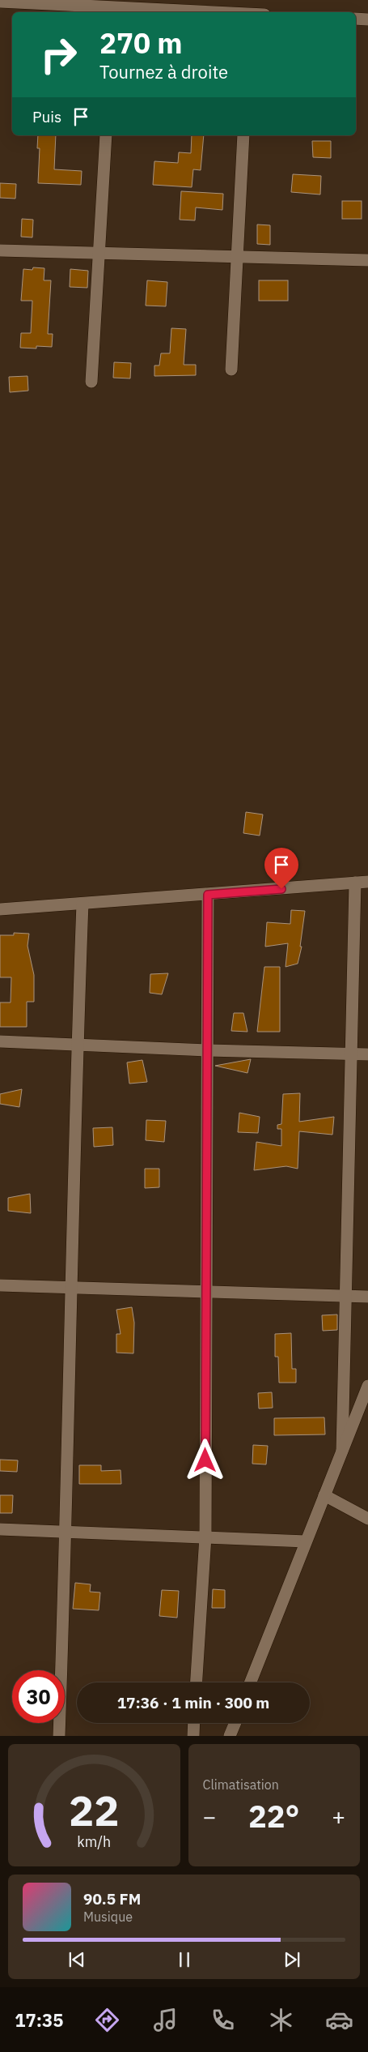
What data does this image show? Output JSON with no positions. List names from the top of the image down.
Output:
{
  "page": {
    "turn": ["270 m", "Tournez à droite"],
    "then": "Puis",
    "limit": "30",
    "trip": "17:36 · 1 min · 300 m",
    "tile": "Climatisation",
    "heat": ["−", "22°", "+"],
    "song": ["90.5 FM", "Musique"],
    "tabs": "17:35",
    "gauge": ["22", "km/h"]
  }
}
